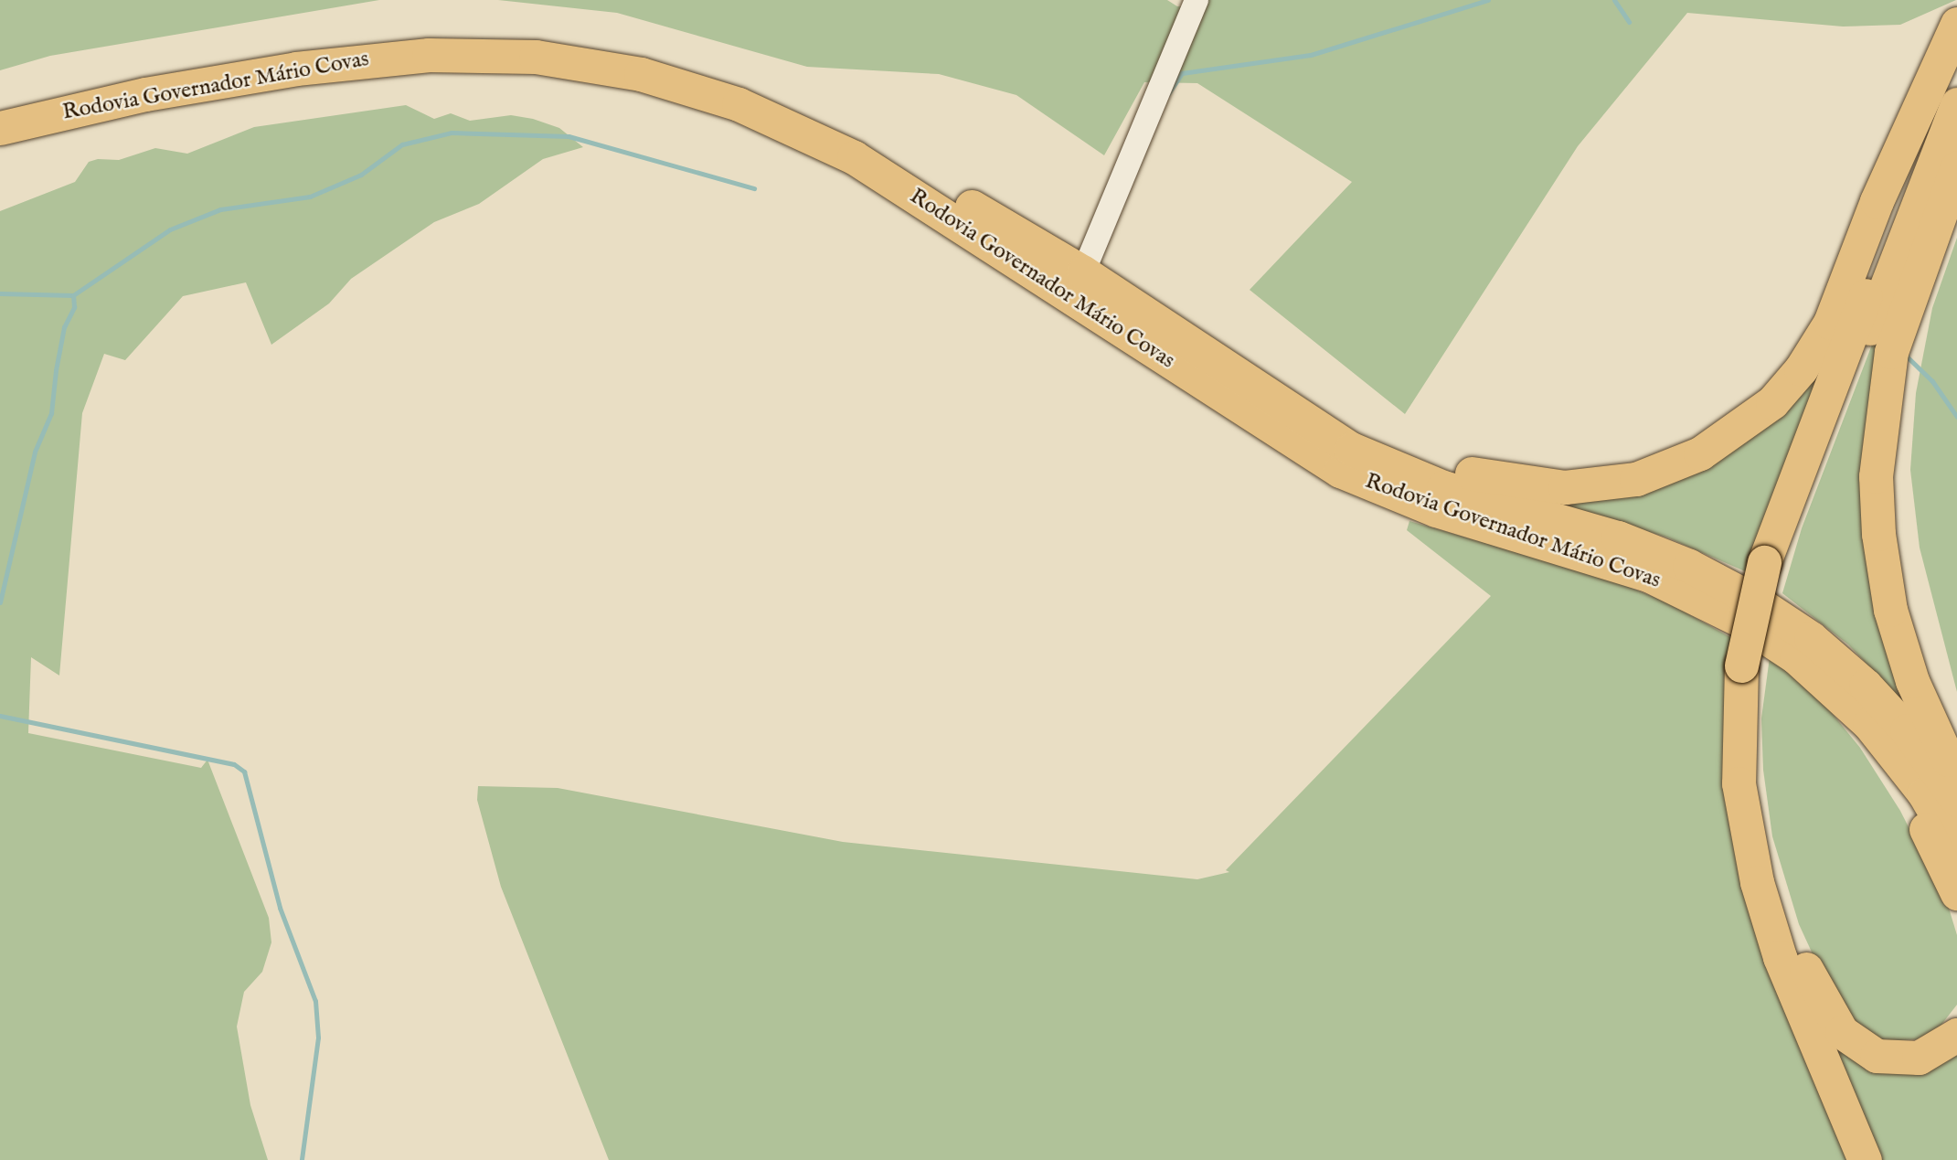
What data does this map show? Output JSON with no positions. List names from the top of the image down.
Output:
{
  "streets": {
    "highway": ["Rodovia Governador Mário Covas"]
  }
}
